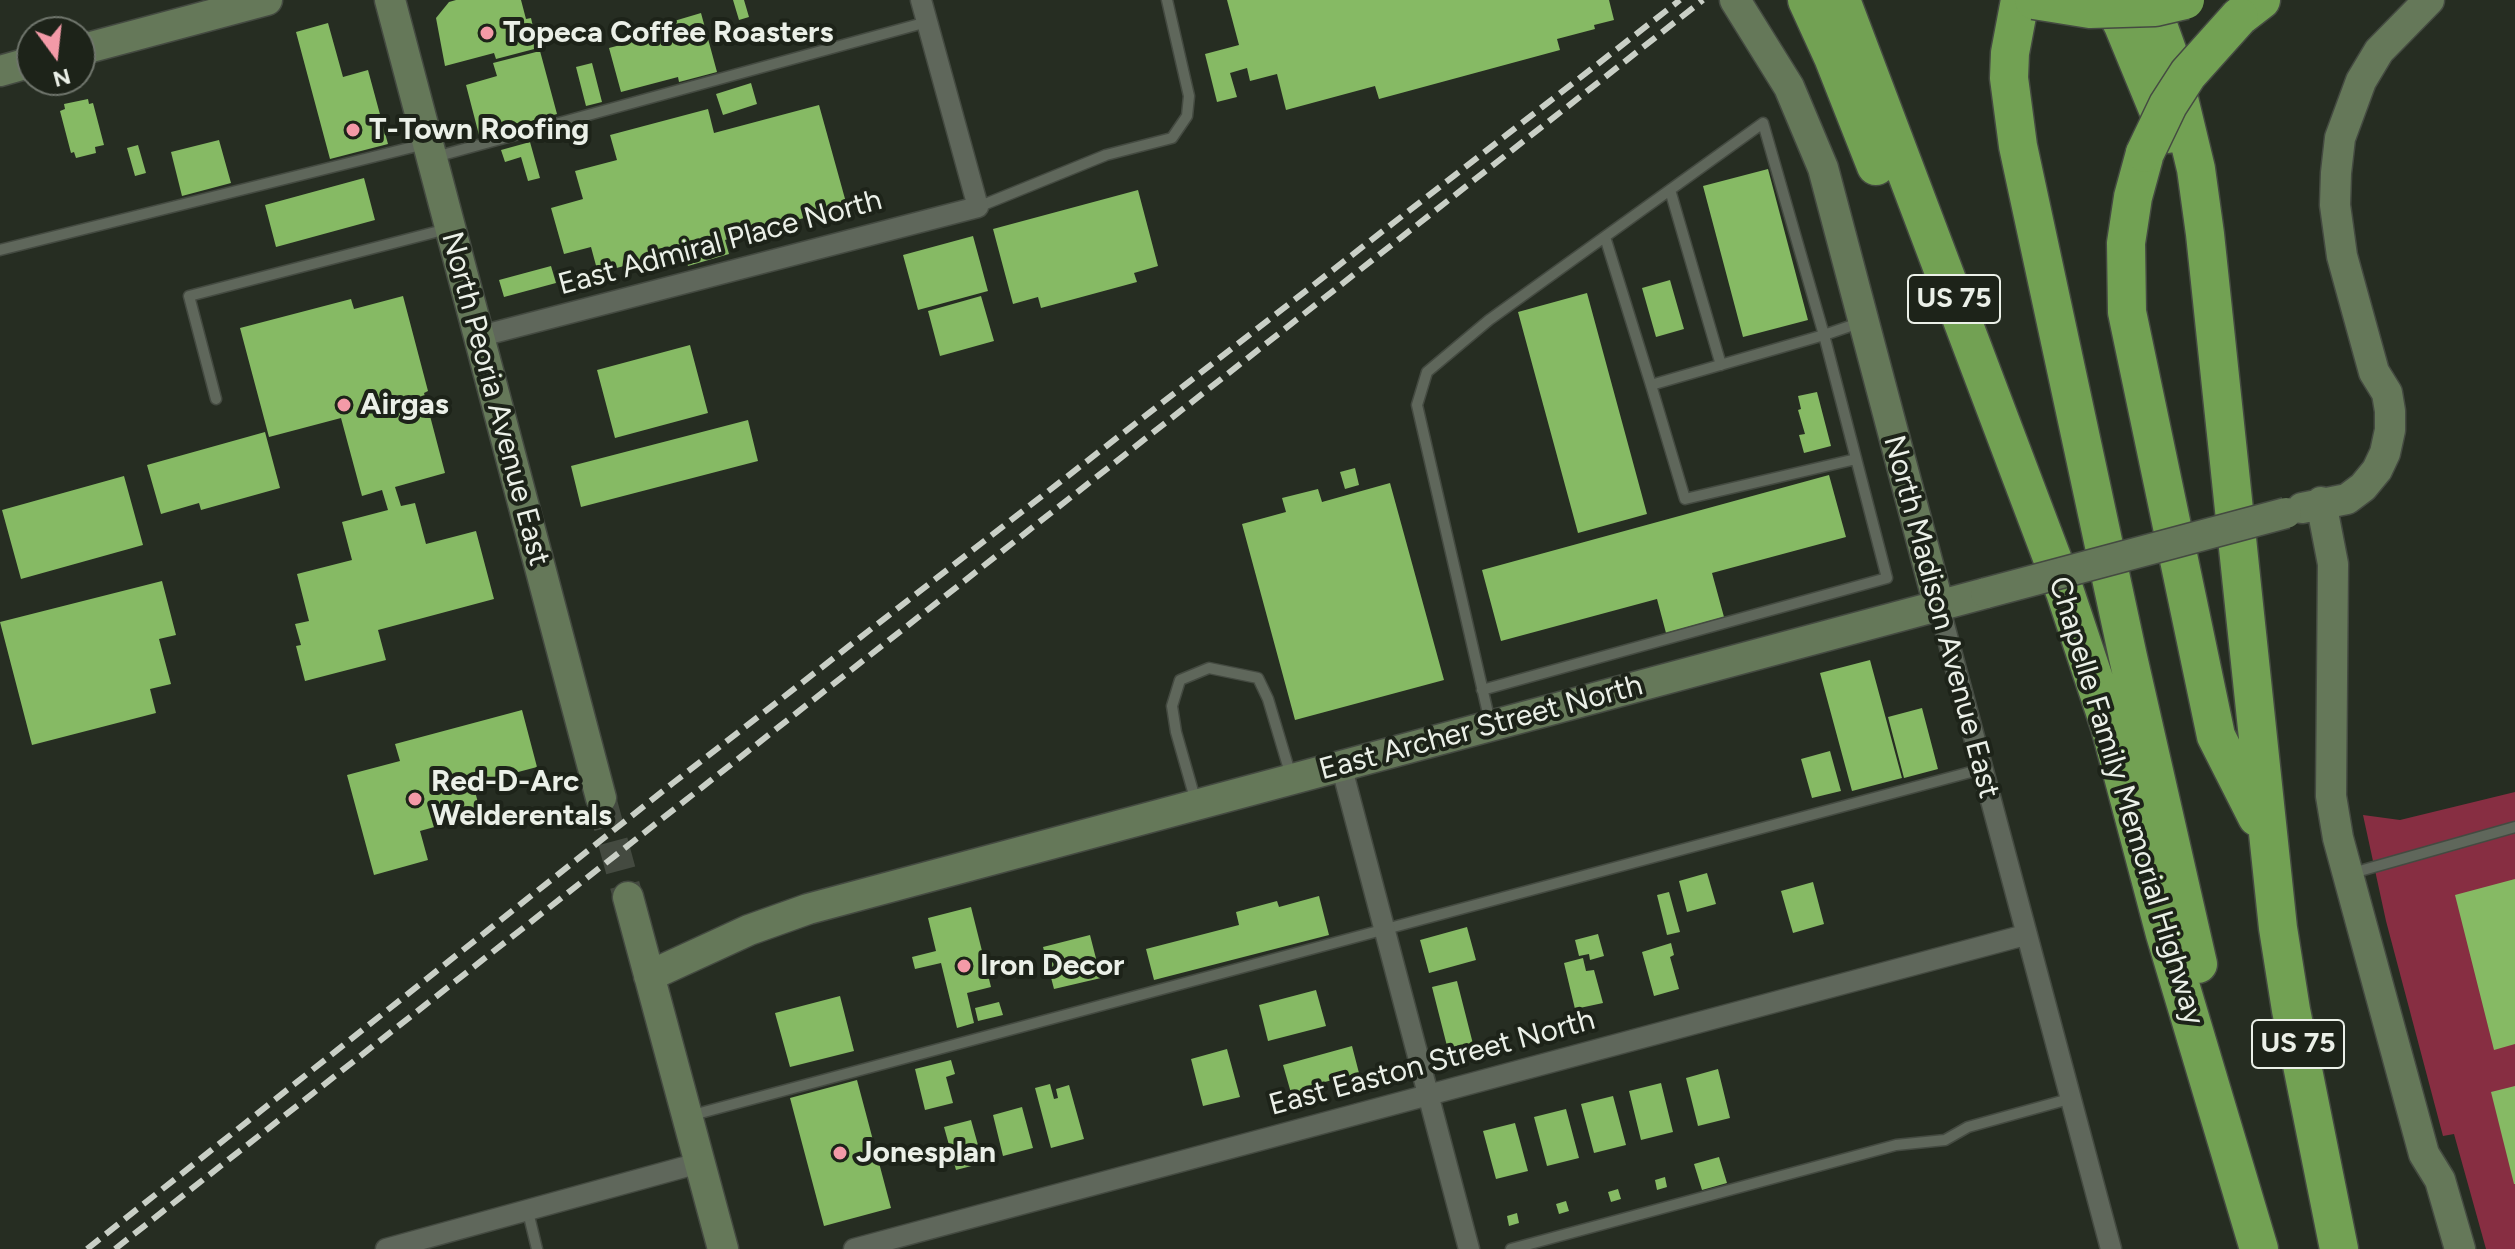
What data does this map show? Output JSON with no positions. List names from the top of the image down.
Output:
{
  "streets": {
    "highway": ["US 75", "Chapelle Family Memorial Highway"],
    "street": [
      "East Admiral Place North",
      "North Peoria Avenue East",
      "North Madison Avenue East",
      "East Archer Street North",
      "East Easton Street North"
    ]
  },
  "crossings": [
    ["East Admiral Place North", "North Peoria Avenue East"],
    ["North Madison Avenue East", "East Archer Street North"],
    ["North Madison Avenue East", "East Easton Street North"]
  ],
  "places": [
    "Topeca Coffee Roasters",
    "T-Town Roofing",
    "Airgas",
    "Red-D-Arc Welderentals",
    "Iron Decor",
    "Jonesplan"
  ],
  "north": "bottom"
}
